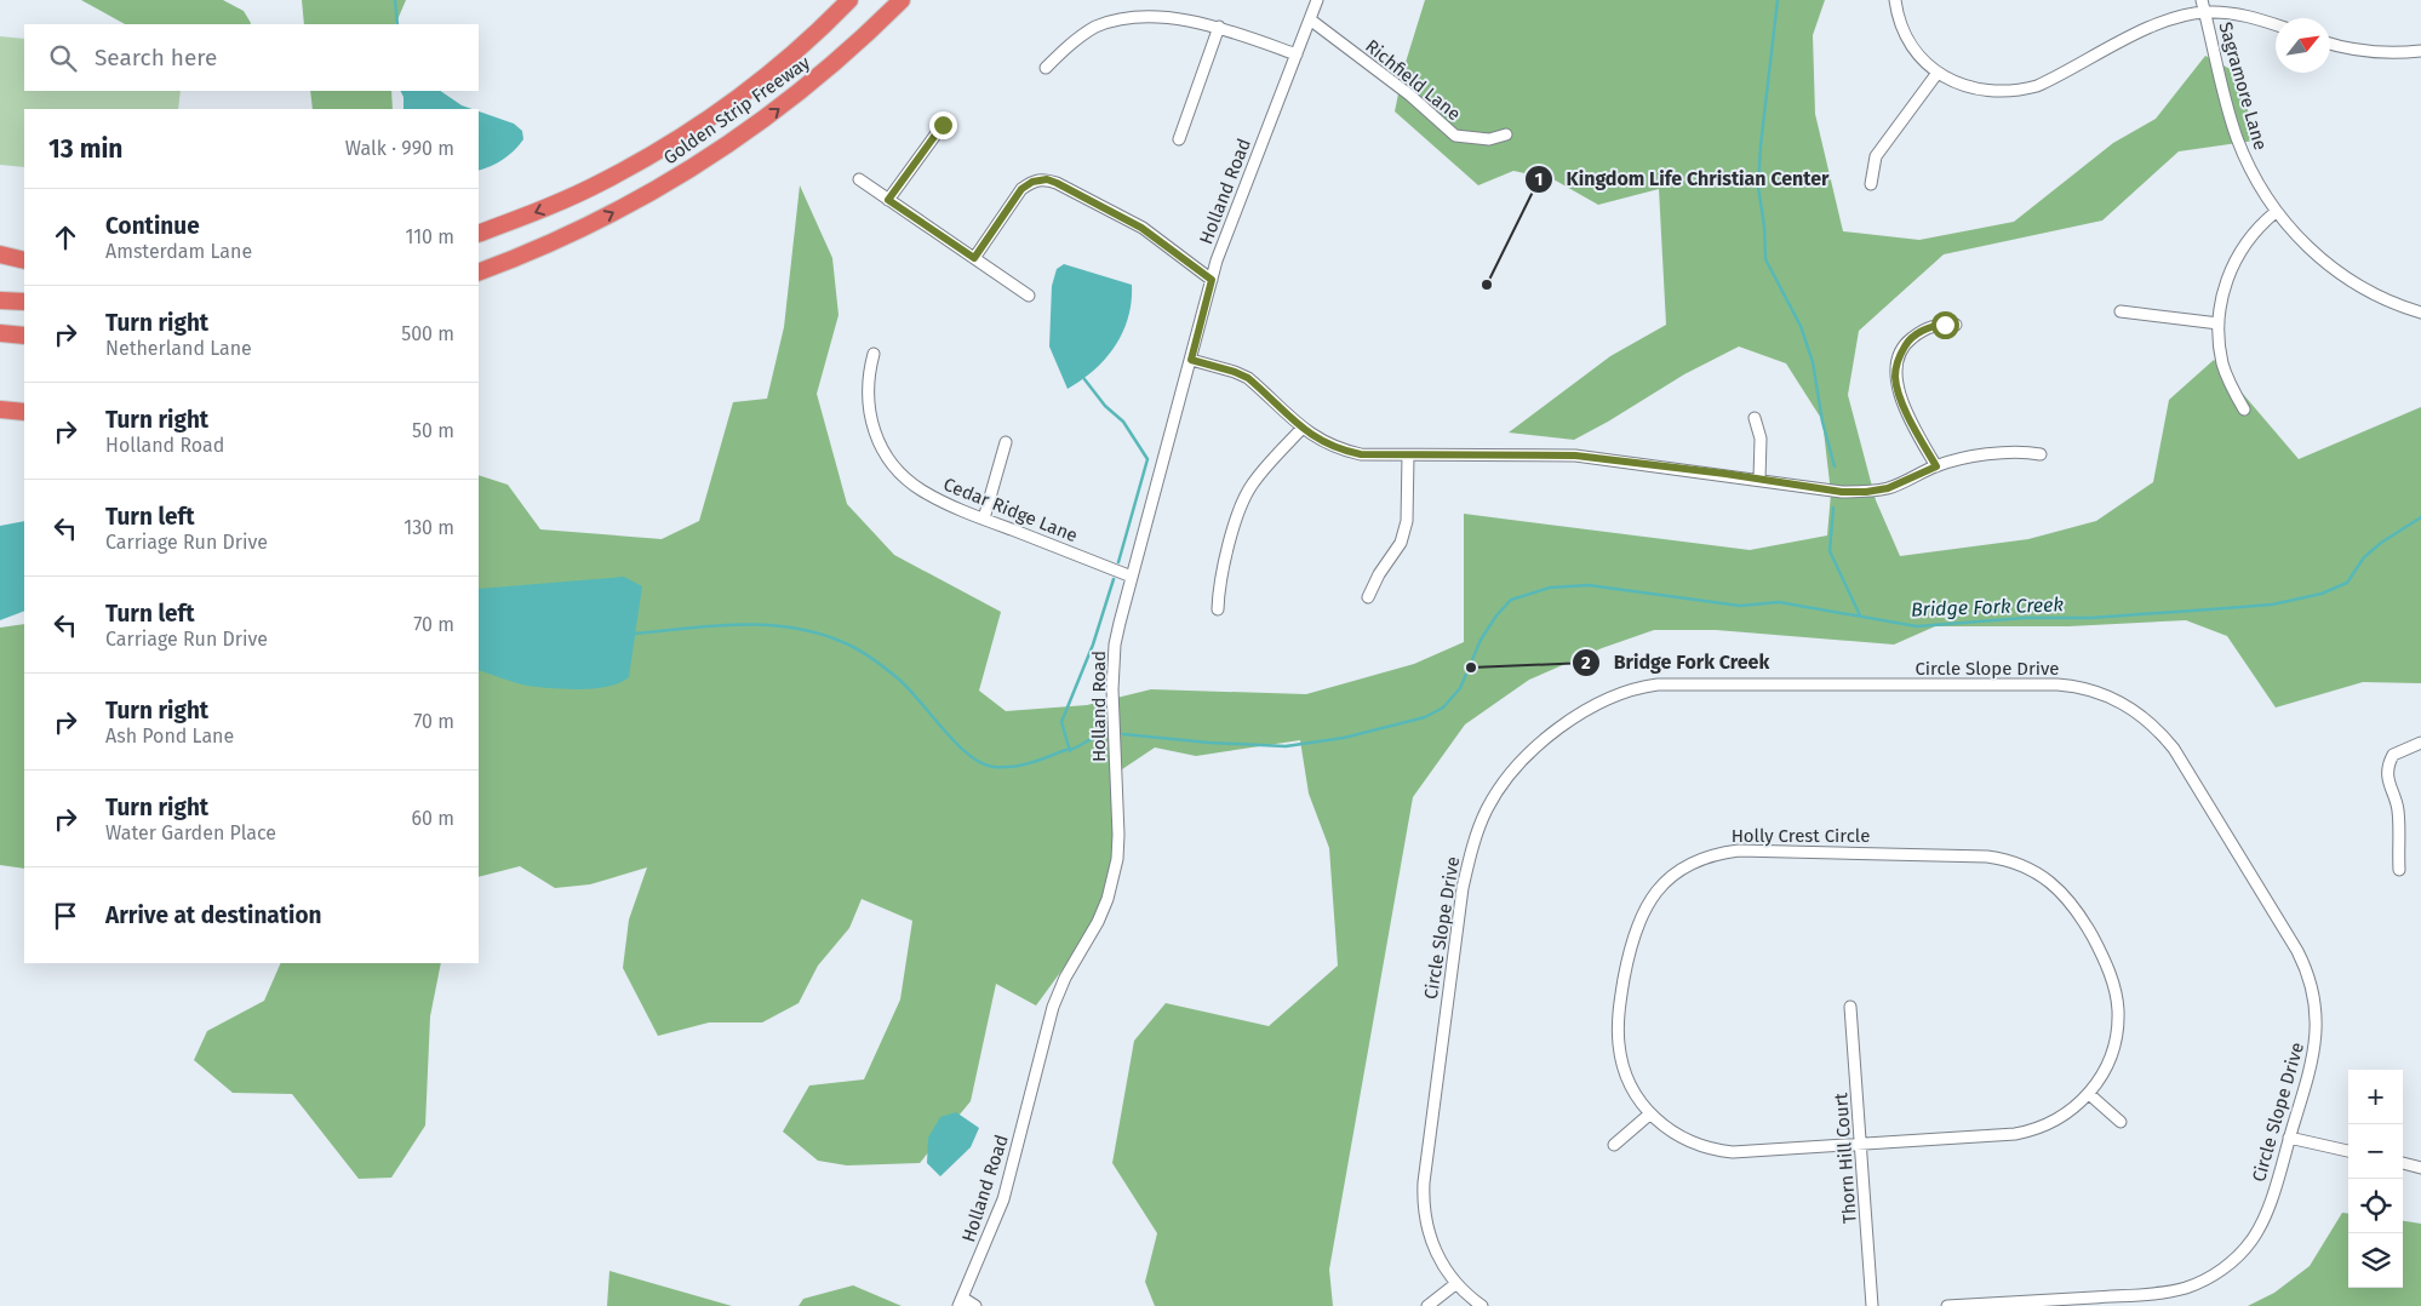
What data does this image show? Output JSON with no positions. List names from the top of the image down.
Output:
{
  "streets": {
    "highway": ["Golden Strip Freeway"],
    "street": [
      "Richfield Lane",
      "Sagramore Lane",
      "Holland Road",
      "Cedar Ridge Lane",
      "Circle Slope Drive",
      "Holly Crest Circle",
      "Thorn Hill Court"
    ]
  },
  "crossings": [
    ["Richfield Lane", "Holland Road"],
    ["Holland Road", "Cedar Ridge Lane"],
    ["Holly Crest Circle", "Thorn Hill Court"]
  ],
  "water": ["Bridge Fork Creek"],
  "places": ["Kingdom Life Christian Center", "Bridge Fork Creek"],
  "north": "top right",
  "page": {
    "search": "Search here",
    "heading": ["13 min", "Walk · 990 m"],
    "list": [
      ["Continue", "Amsterdam Lane", "110 m"],
      ["Turn right", "Netherland Lane", "500 m"],
      ["Turn right", "Holland Road", "50 m"],
      ["Turn left", "Carriage Run Drive", "130 m"],
      ["Turn left", "Carriage Run Drive", "70 m"],
      ["Turn right", "Ash Pond Lane", "70 m"],
      ["Turn right", "Water Garden Place", "60 m"],
      "Arrive at destination"
    ],
    "map_buttons": ["+", "−"]
  }
}
